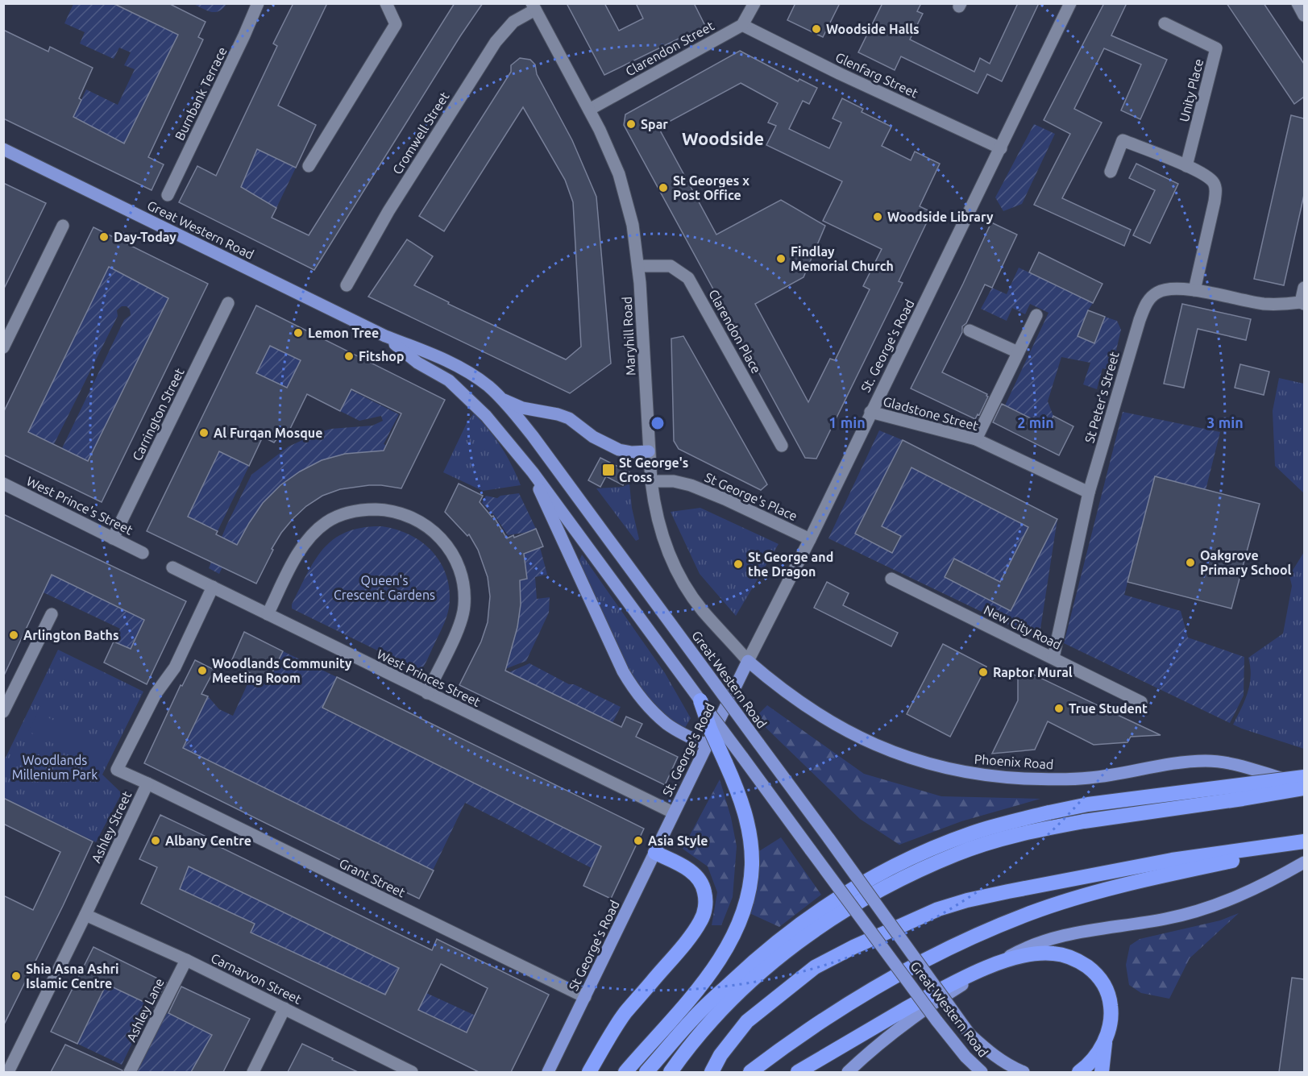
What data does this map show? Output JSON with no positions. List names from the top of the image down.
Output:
{
  "streets": {
    "main road": [
      "Great Western Road",
      "St. George's Road",
      "Phoenix Road",
      "St George's Road"
    ],
    "street": [
      "Clarendon Street",
      "Glenfarg Street",
      "Unity Place",
      "Burnbank Terrace",
      "Cromwell Street",
      "Clarendon Place",
      "Maryhill Road",
      "St Peter's Street",
      "Gladstone Street",
      "Carrington Street",
      "St George's Place",
      "West Prince's Street",
      "New City Road",
      "West Princes Street",
      "Ashley Street",
      "Grant Street",
      "Carnarvon Street",
      "Ashley Lane"
    ]
  },
  "crossings": [
    ["Clarendon Street", "Glenfarg Street"],
    ["Clarendon Street", "Maryhill Road"],
    ["Glenfarg Street", "St. George's Road"],
    ["Cromwell Street", "Maryhill Road"],
    ["Clarendon Place", "Maryhill Road"],
    ["Maryhill Road", "St. George's Road"],
    ["Maryhill Road", "St George's Place"],
    ["Maryhill Road", "Phoenix Road"],
    ["St. George's Road", "Gladstone Street"],
    ["St. George's Road", "St George's Place"],
    ["St. George's Road", "West Princes Street"],
    ["St. George's Road", "Phoenix Road"],
    ["St. George's Road", "St George's Road"],
    ["St Peter's Street", "Gladstone Street"],
    ["St Peter's Street", "New City Road"],
    ["Carrington Street", "West Prince's Street"],
    ["West Princes Street", "Ashley Street"],
    ["Ashley Street", "Grant Street"],
    ["Ashley Street", "Carnarvon Street"],
    ["Grant Street", "St George's Road"],
    ["Carnarvon Street", "Ashley Lane"]
  ],
  "districts": ["Woodside"],
  "parks": ["Queen's Crescent Gardens", "Woodlands Millenium Park"],
  "places": {
    "other": [
      "Woodside Halls",
      "Spar",
      "St Georges x Post Office",
      "Woodside Library",
      "Day-Today",
      "Findlay Memorial Church",
      "Lemon Tree",
      "Fitshop",
      "Al Furqan Mosque",
      "Oakgrove Primary School",
      "St George and the Dragon",
      "Arlington Baths",
      "Woodlands Community Meeting Room",
      "Raptor Mural",
      "True Student",
      "Albany Centre",
      "Asia Style",
      "Shia Asna Ashri Islamic Centre"
    ],
    "transit": ["St George's Cross"]
  },
  "rings": ["1 min", "2 min", "3 min"]
}
